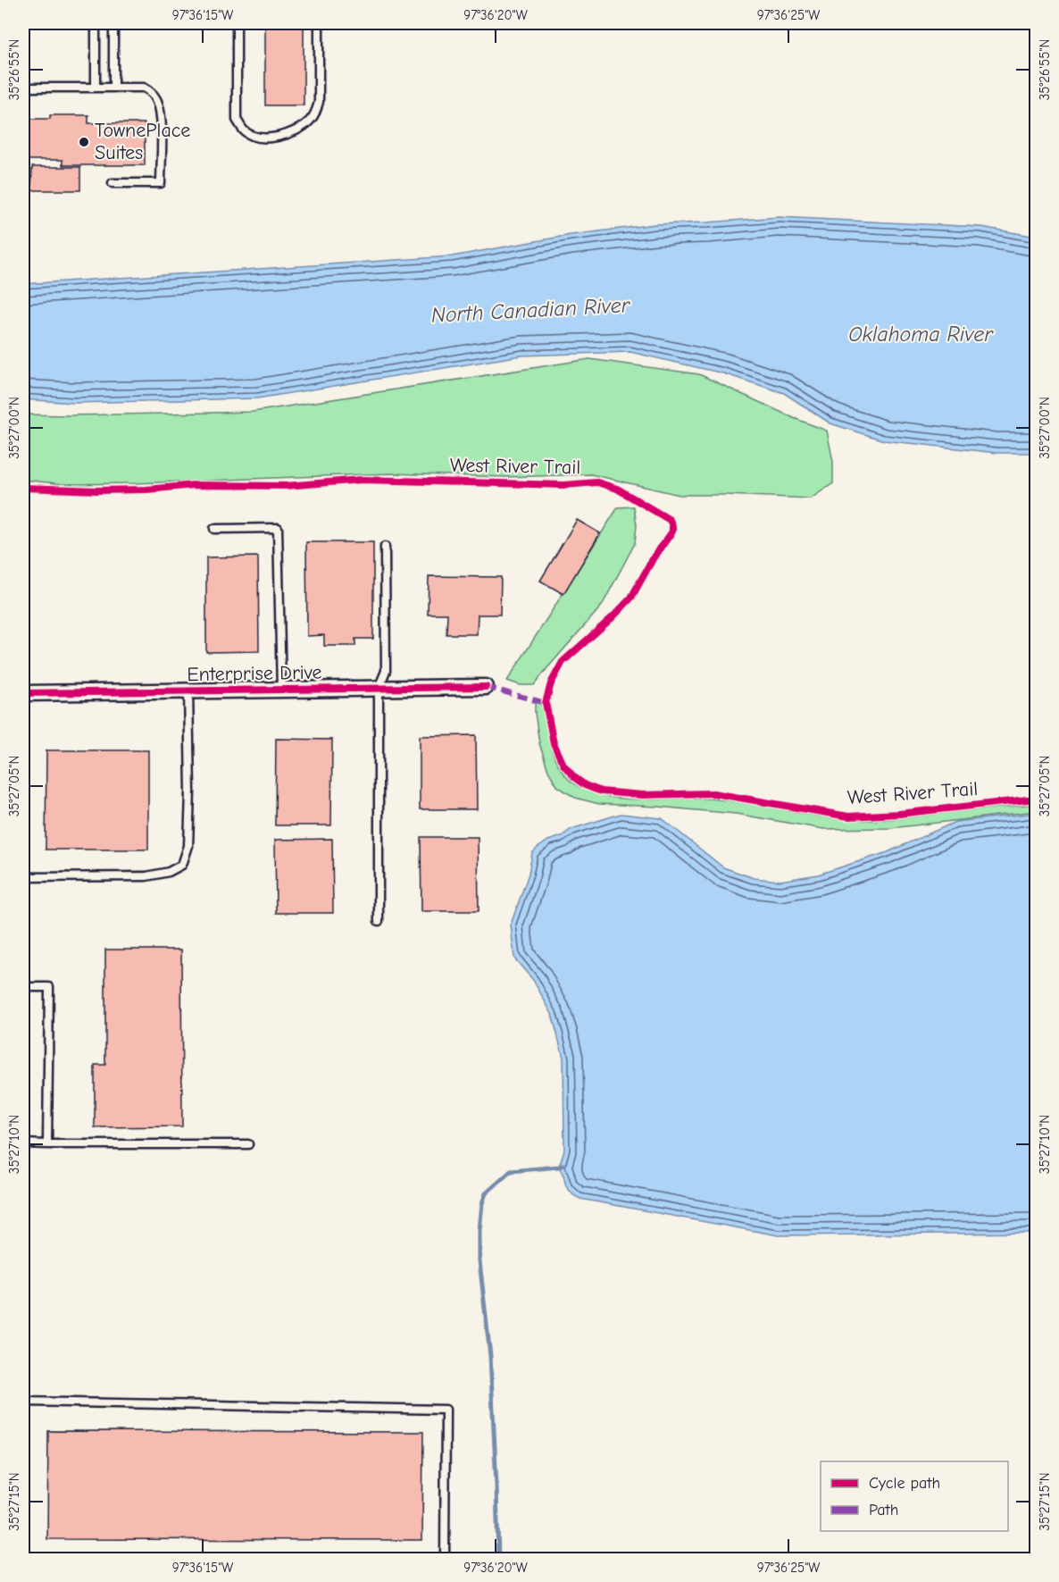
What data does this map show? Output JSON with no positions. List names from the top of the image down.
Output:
{
  "streets": {
    "street": ["Enterprise Drive"],
    "cycle path": ["West River Trail"]
  },
  "water": ["North Canadian River", "Oklahoma River"],
  "places": ["TownePlace Suites"],
  "legend": ["Cycle path", "Path"],
  "coordinates": [
    "97°36'15\"W",
    "97°36'20\"W",
    "97°36'25\"W",
    "35°26'55\"N",
    "35°27'00\"N",
    "35°27'05\"N",
    "35°27'10\"N",
    "35°27'15\"N"
  ]
}
